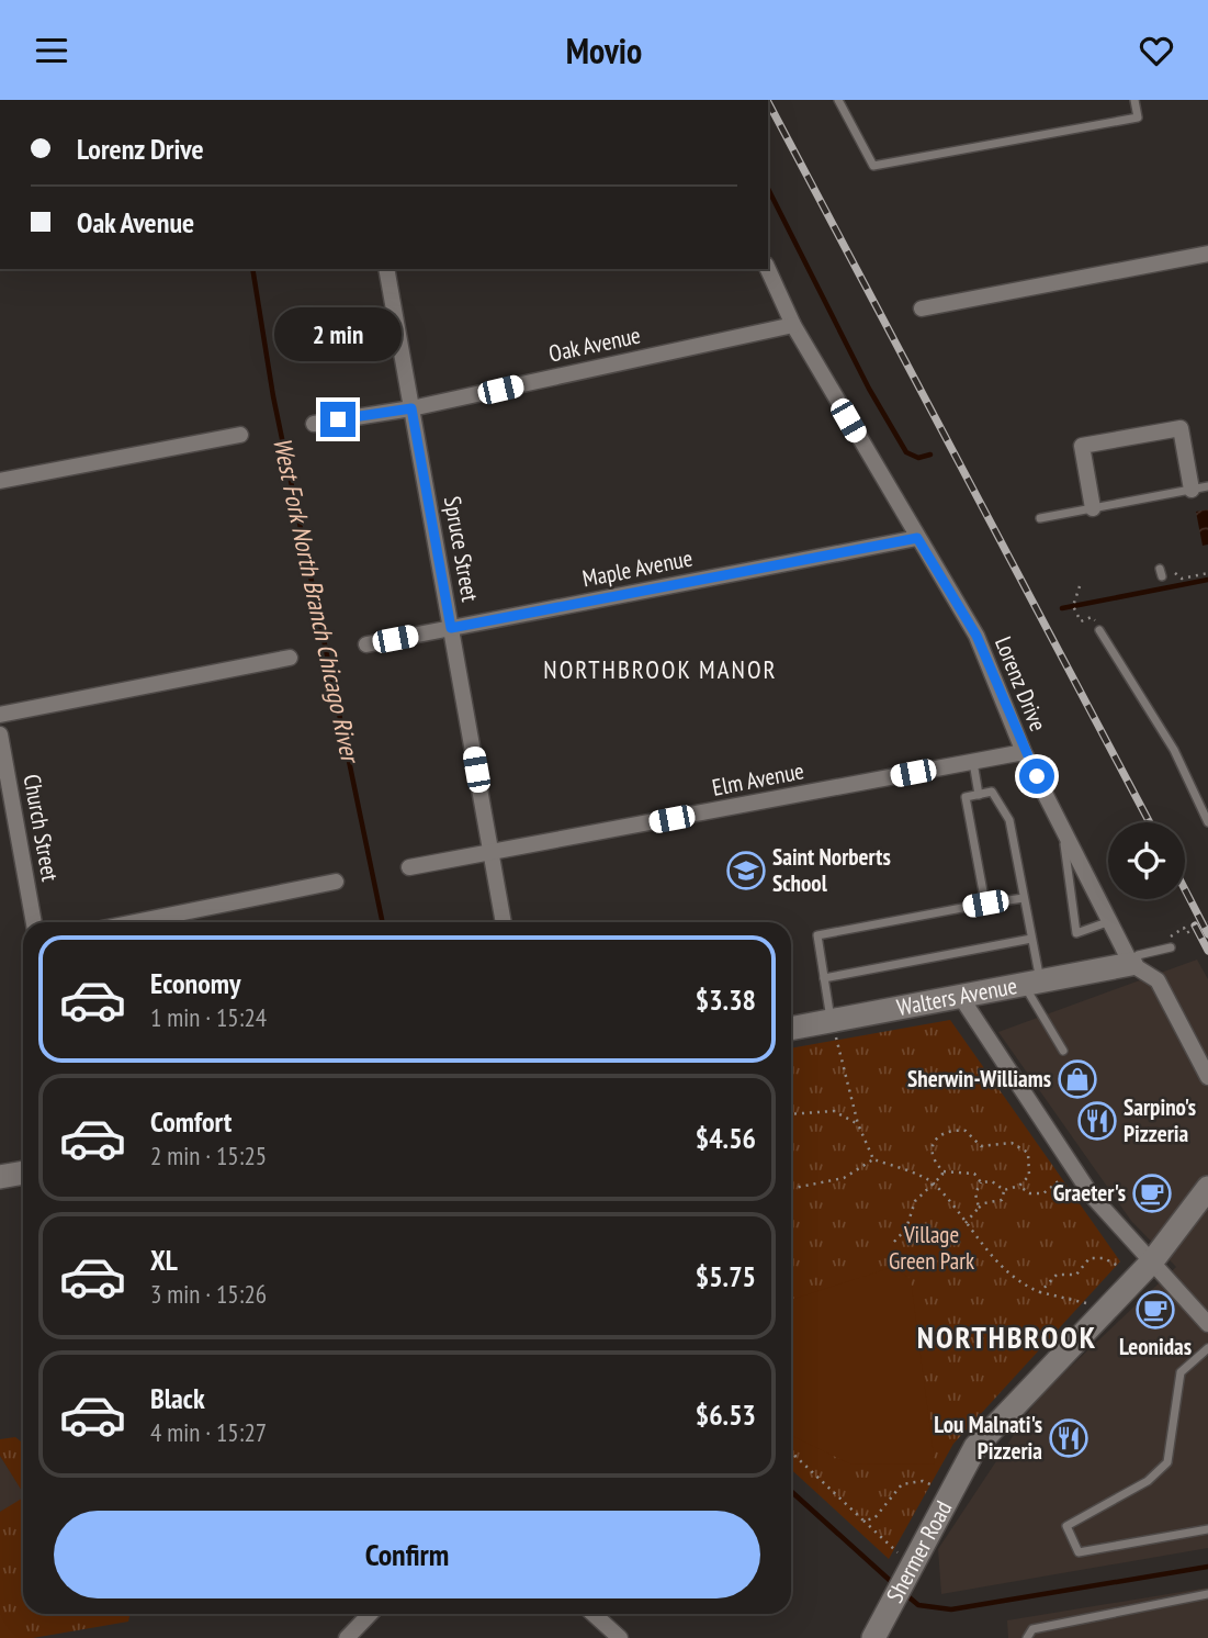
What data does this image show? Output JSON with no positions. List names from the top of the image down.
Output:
{
  "streets": {
    "main road": ["Walters Avenue", "Shermer Road"],
    "street": [
      "Oak Avenue",
      "Spruce Street",
      "Maple Avenue",
      "Lorenz Drive",
      "Elm Avenue",
      "Church Street"
    ]
  },
  "crossings": [
    ["Oak Avenue", "Spruce Street"],
    ["Oak Avenue", "Lorenz Drive"],
    ["Spruce Street", "Maple Avenue"],
    ["Spruce Street", "Elm Avenue"],
    ["Maple Avenue", "Lorenz Drive"],
    ["Lorenz Drive", "Elm Avenue"],
    ["Lorenz Drive", "Walters Avenue"]
  ],
  "districts": ["NORTHBROOK MANOR", "NORTHBROOK"],
  "water": ["West Fork North Branch Chicago River"],
  "parks": ["Village Green Park"],
  "places": {
    "school or university": ["Saint Norberts School"],
    "shop": ["Sherwin-Williams"],
    "restaurant": ["Sarpino's Pizzeria", "Lou Malnati's Pizzeria"],
    "cafe": ["Graeter's", "Leonidas"]
  },
  "page": {
    "header": "Movio",
    "banner": ["Lorenz Drive", "Oak Avenue"],
    "bubble": "2 min",
    "list": [
      {
        "name": "Economy",
        "note": "1 min · 15:24",
        "value": "$3.38"
      },
      {
        "name": "Comfort",
        "note": "2 min · 15:25",
        "value": "$4.56"
      },
      {
        "name": "XL",
        "note": "3 min · 15:26",
        "value": "$5.75"
      },
      {
        "name": "Black",
        "note": "4 min · 15:27",
        "value": "$6.53"
      }
    ],
    "buttons": "Confirm"
  }
}
